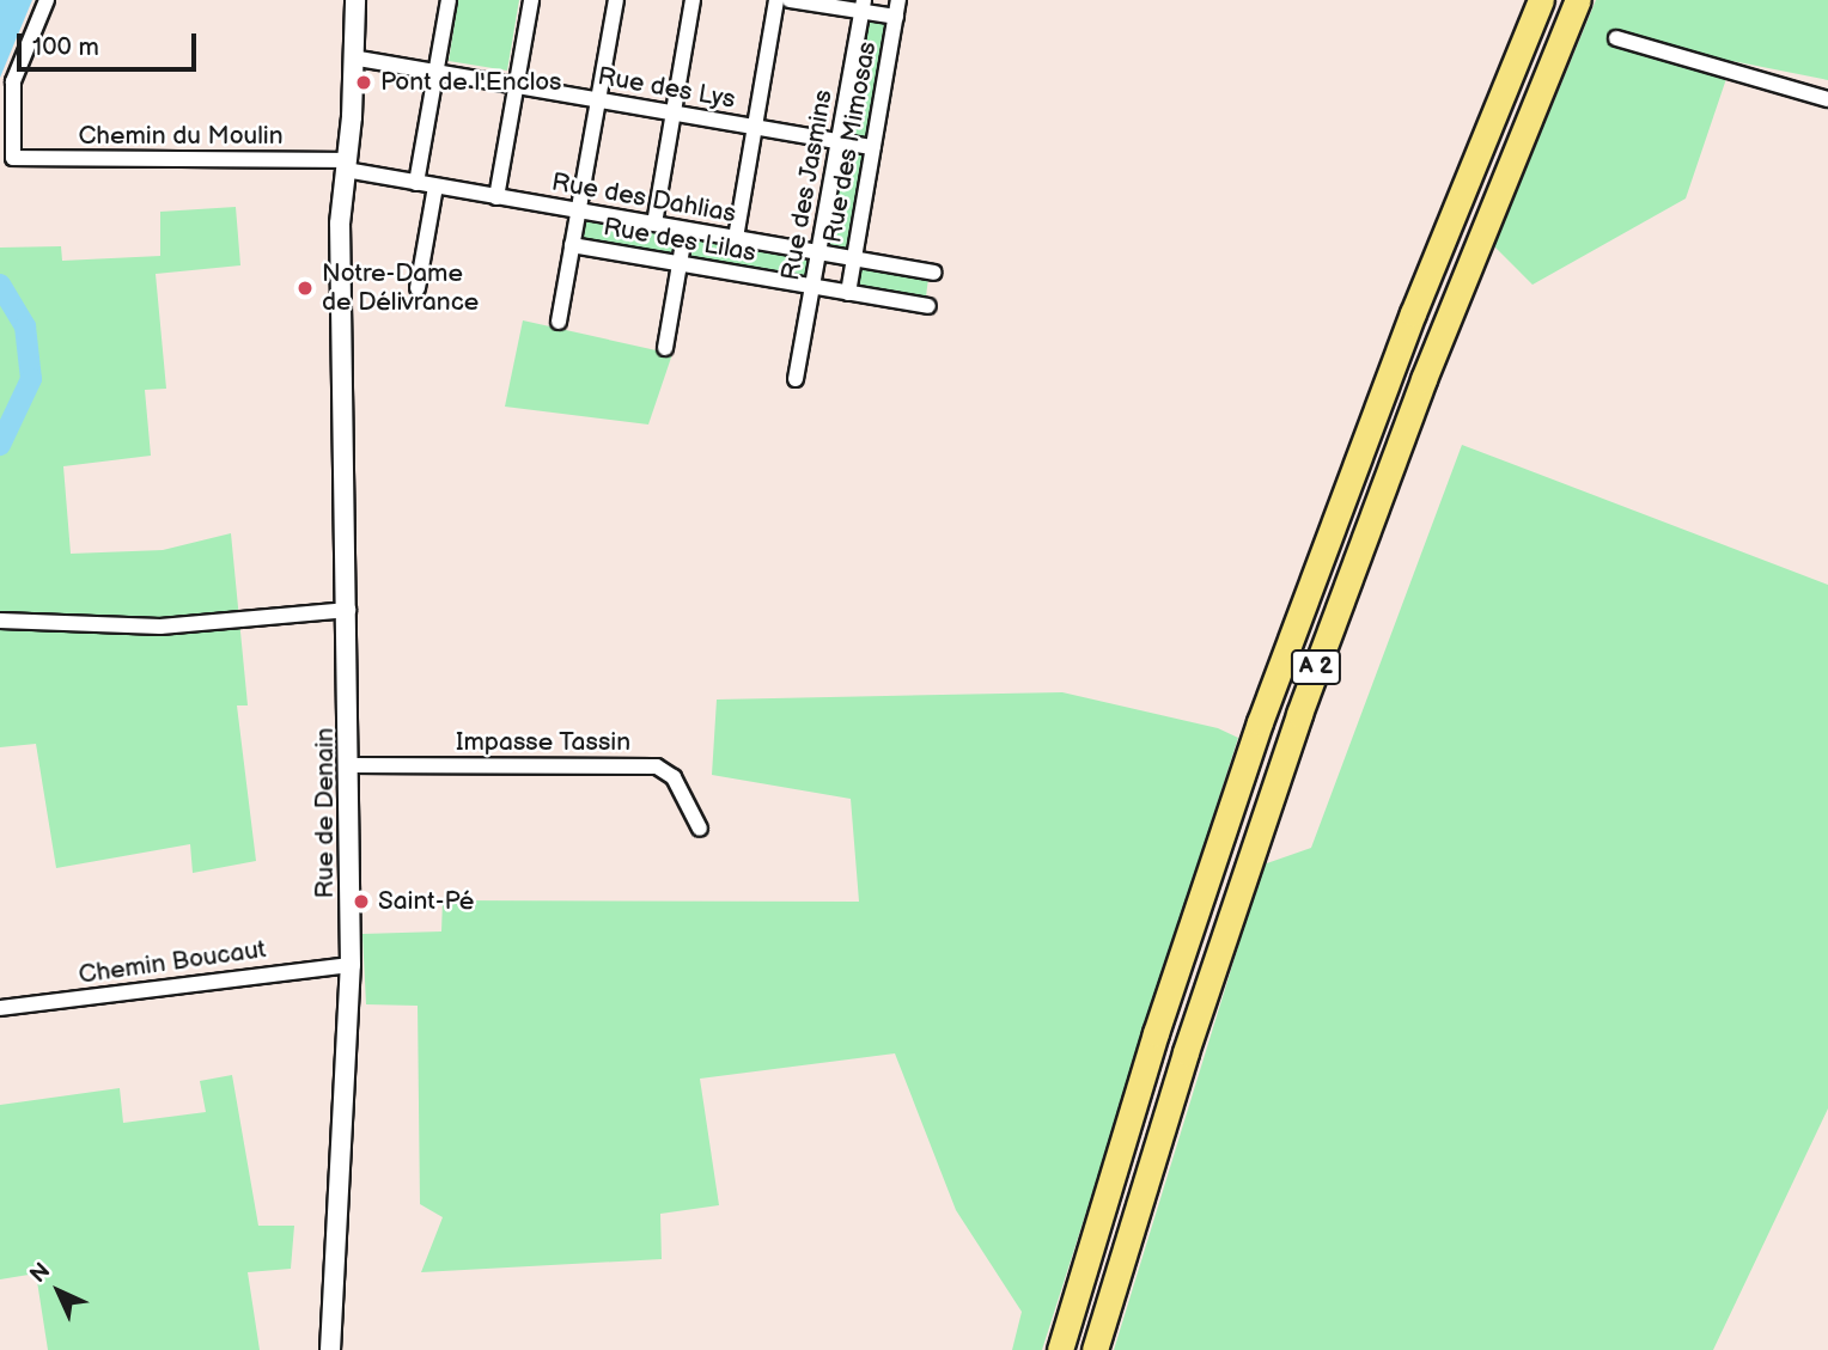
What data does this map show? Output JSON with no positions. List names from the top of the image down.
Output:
{
  "streets": {
    "highway": ["A 2"],
    "street": [
      "Rue des Lys",
      "Chemin du Moulin",
      "Rue des Mimosas",
      "Rue des Jasmins",
      "Rue des Dahlias",
      "Rue des Lilas",
      "Impasse Tassin",
      "Rue de Denain",
      "Chemin Boucaut"
    ]
  },
  "crossings": [
    ["Rue des Lys", "Rue des Mimosas"],
    ["Rue des Lys", "Rue des Jasmins"],
    ["Rue des Lys", "Rue de Denain"],
    ["Chemin du Moulin", "Rue des Dahlias"],
    ["Chemin du Moulin", "Rue de Denain"],
    ["Rue des Mimosas", "Rue des Dahlias"],
    ["Rue des Mimosas", "Rue des Lilas"],
    ["Rue des Jasmins", "Rue des Dahlias"],
    ["Rue des Jasmins", "Rue des Lilas"],
    ["Rue des Dahlias", "Rue de Denain"],
    ["Impasse Tassin", "Rue de Denain"],
    ["Rue de Denain", "Chemin Boucaut"]
  ],
  "places": ["Pont de l'Enclos", "Notre-Dame de Délivrance", "Saint-Pé"],
  "scale_bar": "100 m",
  "north": "top left"
}
